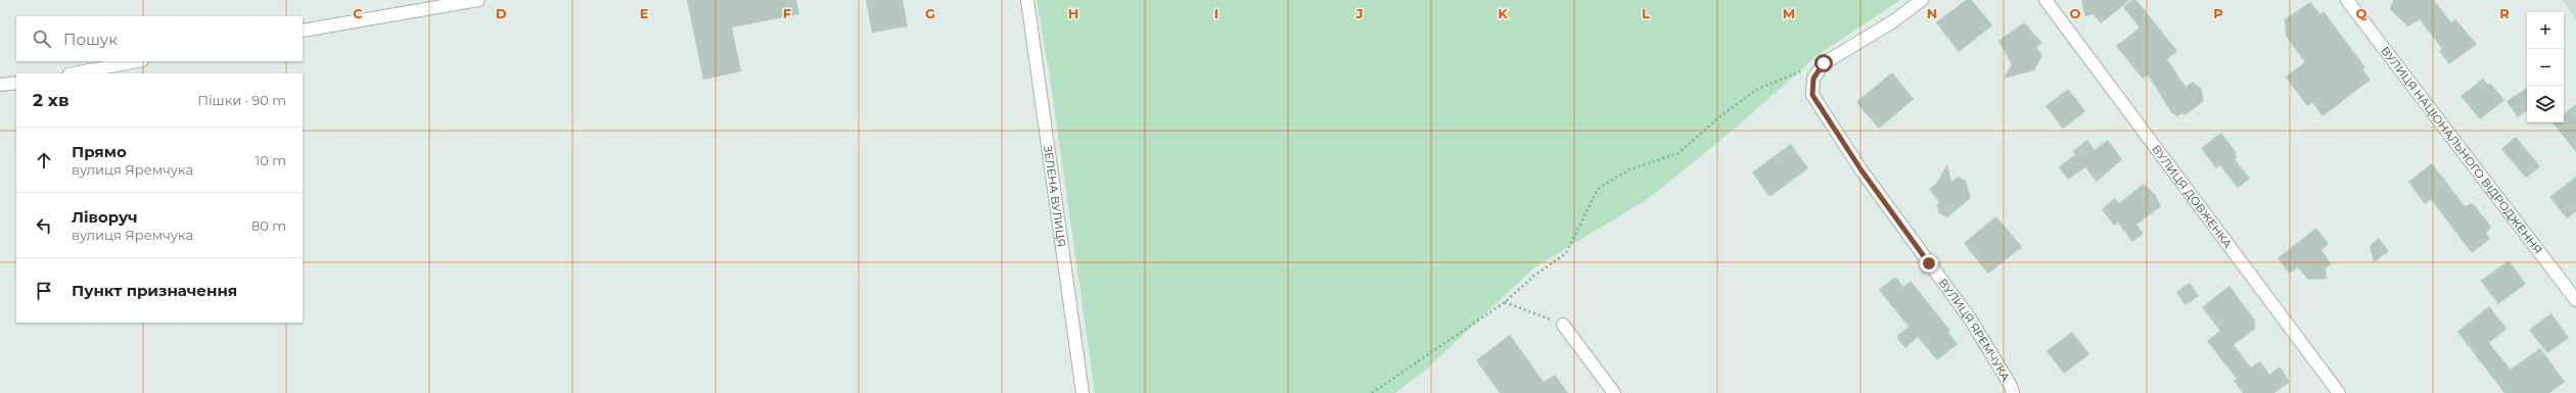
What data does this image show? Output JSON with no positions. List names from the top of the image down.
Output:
{
  "streets": {
    "street": [
      "ВУЛИЦЯ НАЦІОНАЛЬНОГО ВІДРОДЖЕННЯ",
      "ЗЕЛЕНА ВУЛИЦЯ",
      "ВУЛИЦЯ ДОВЖЕНКА",
      "ВУЛИЦЯ ЯРЕМЧУКА"
    ]
  },
  "page": {
    "map_buttons": ["+", "−"],
    "search": "Пошук",
    "heading": ["2 хв", "Пішки · 90 m"],
    "list": [
      ["Прямо", "вулиця Яремчука", "10 m"],
      ["Ліворуч", "вулиця Яремчука", "80 m"],
      "Пункт призначення"
    ]
  },
  "grid": {
    "columns": [
      "C",
      "D",
      "E",
      "F",
      "G",
      "H",
      "I",
      "J",
      "K",
      "L",
      "M",
      "N",
      "O",
      "P",
      "Q",
      "R"
    ]
  }
}
